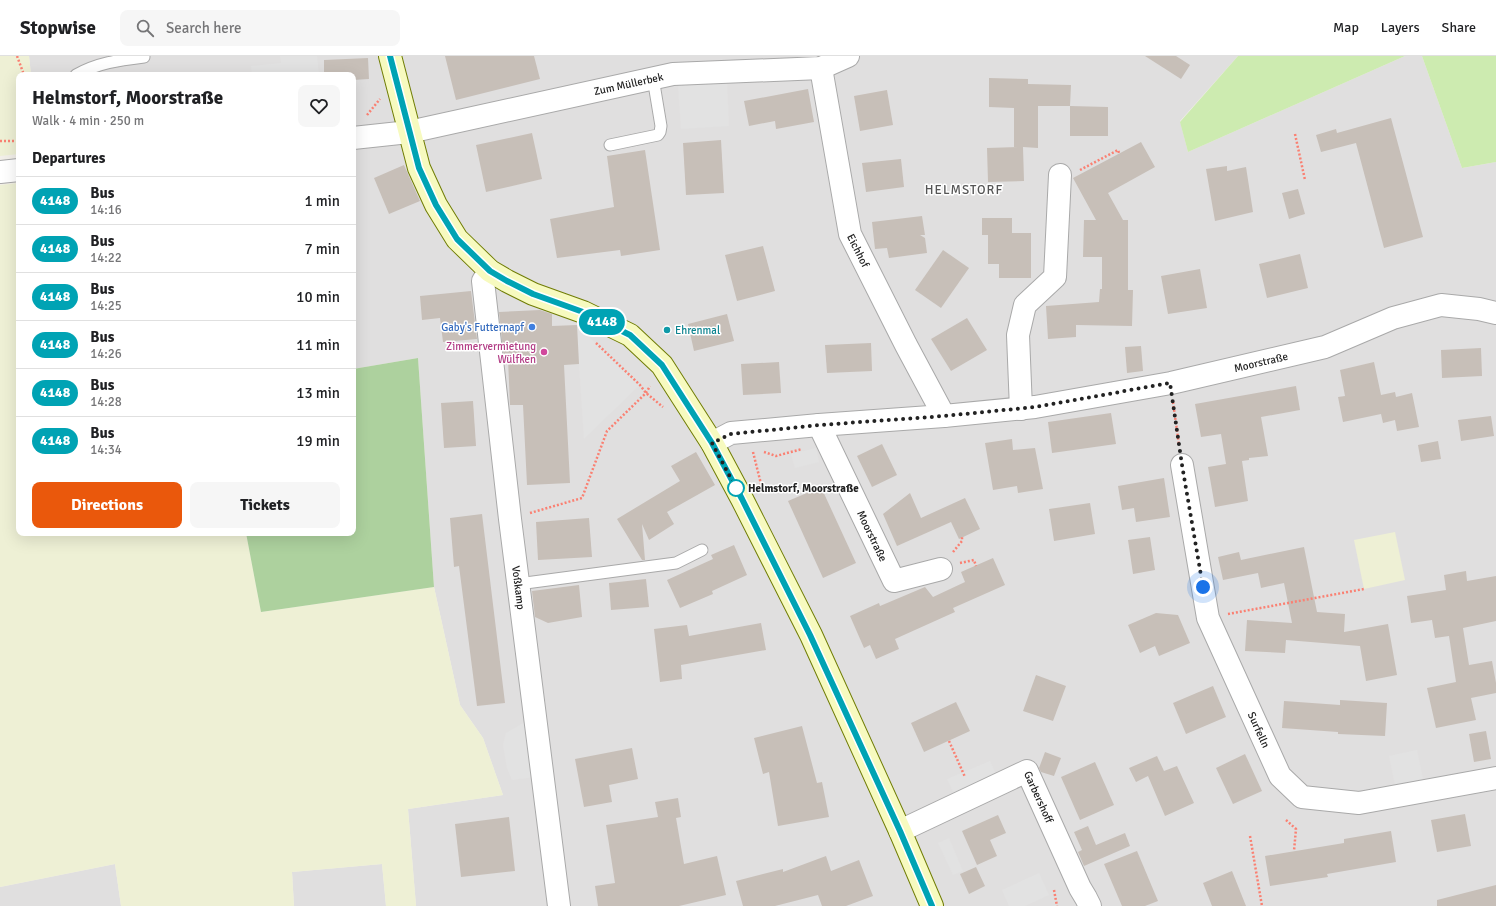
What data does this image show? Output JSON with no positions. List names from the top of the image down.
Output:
{
  "streets": {
    "street": [
      "Zum Müllerbek",
      "Eichhof",
      "Moorstraße",
      "Voßkamp",
      "Surfelln",
      "Garbershoff"
    ]
  },
  "crossings": [
    ["Zum Müllerbek", "Eichhof"],
    ["Eichhof", "Moorstraße"]
  ],
  "districts": ["HELMSTORF"],
  "places": [
    "Gaby's Futternapf",
    "Ehrenmal",
    "Zimmervermietung Wülfken",
    "Helmstorf, Moorstraße"
  ],
  "lines": ["bus line 4148"],
  "page": {
    "header": "Stopwise",
    "search": "Search here",
    "nav": ["Map", "Layers", "Share"],
    "on_map": "4148",
    "heading": [
      ["Helmstorf, Moorstraße", "Walk · 4 min · 250 m"],
      "Departures"
    ],
    "list": [
      {
        "mark": "4148",
        "name": "Bus",
        "note": "14:16",
        "value": "1 min"
      },
      {
        "mark": "4148",
        "name": "Bus",
        "note": "14:22",
        "value": "7 min"
      },
      {
        "mark": "4148",
        "name": "Bus",
        "note": "14:25",
        "value": "10 min"
      },
      {
        "mark": "4148",
        "name": "Bus",
        "note": "14:26",
        "value": "11 min"
      },
      {
        "mark": "4148",
        "name": "Bus",
        "note": "14:28",
        "value": "13 min"
      },
      {
        "mark": "4148",
        "name": "Bus",
        "note": "14:34",
        "value": "19 min"
      }
    ],
    "buttons": ["Directions", "Tickets"]
  }
}
